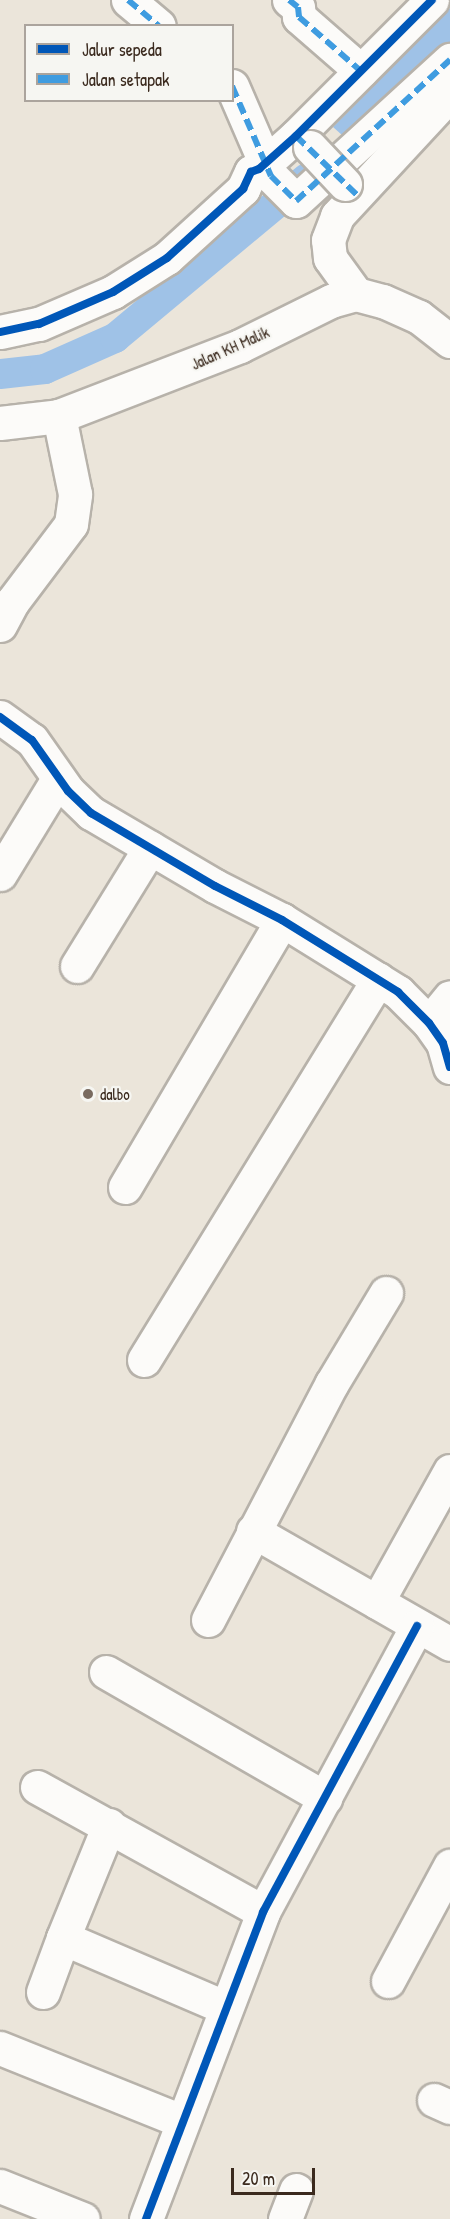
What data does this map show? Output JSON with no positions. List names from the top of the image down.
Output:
{
  "streets": {
    "street": ["Jalan KH Malik"]
  },
  "places": ["dalbo"],
  "legend": ["Jalur sepeda", "Jalan setapak"],
  "scale_bar": "20 m"
}
